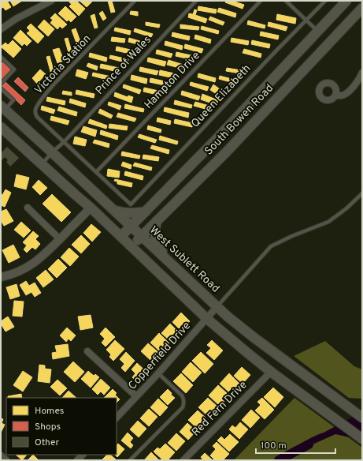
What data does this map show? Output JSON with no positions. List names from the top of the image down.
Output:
{
  "streets": {
    "main road": ["South Bowen Road", "West Sublett Road"],
    "street": ["Copperfield Drive", "Red Fern Drive"],
    "lane": [
      "Victoria Station",
      "Prince of Wales",
      "Hampton Drive",
      "Queen Elizabeth"
    ]
  },
  "crossings": [
    ["Victoria Station", "Prince of Wales"],
    ["Prince of Wales", "West Sublett Road"],
    ["Hampton Drive", "Queen Elizabeth"],
    ["South Bowen Road", "West Sublett Road"],
    ["West Sublett Road", "Copperfield Drive"]
  ],
  "legend": ["Homes", "Shops", "Other"],
  "scale_bar": "100 m"
}
